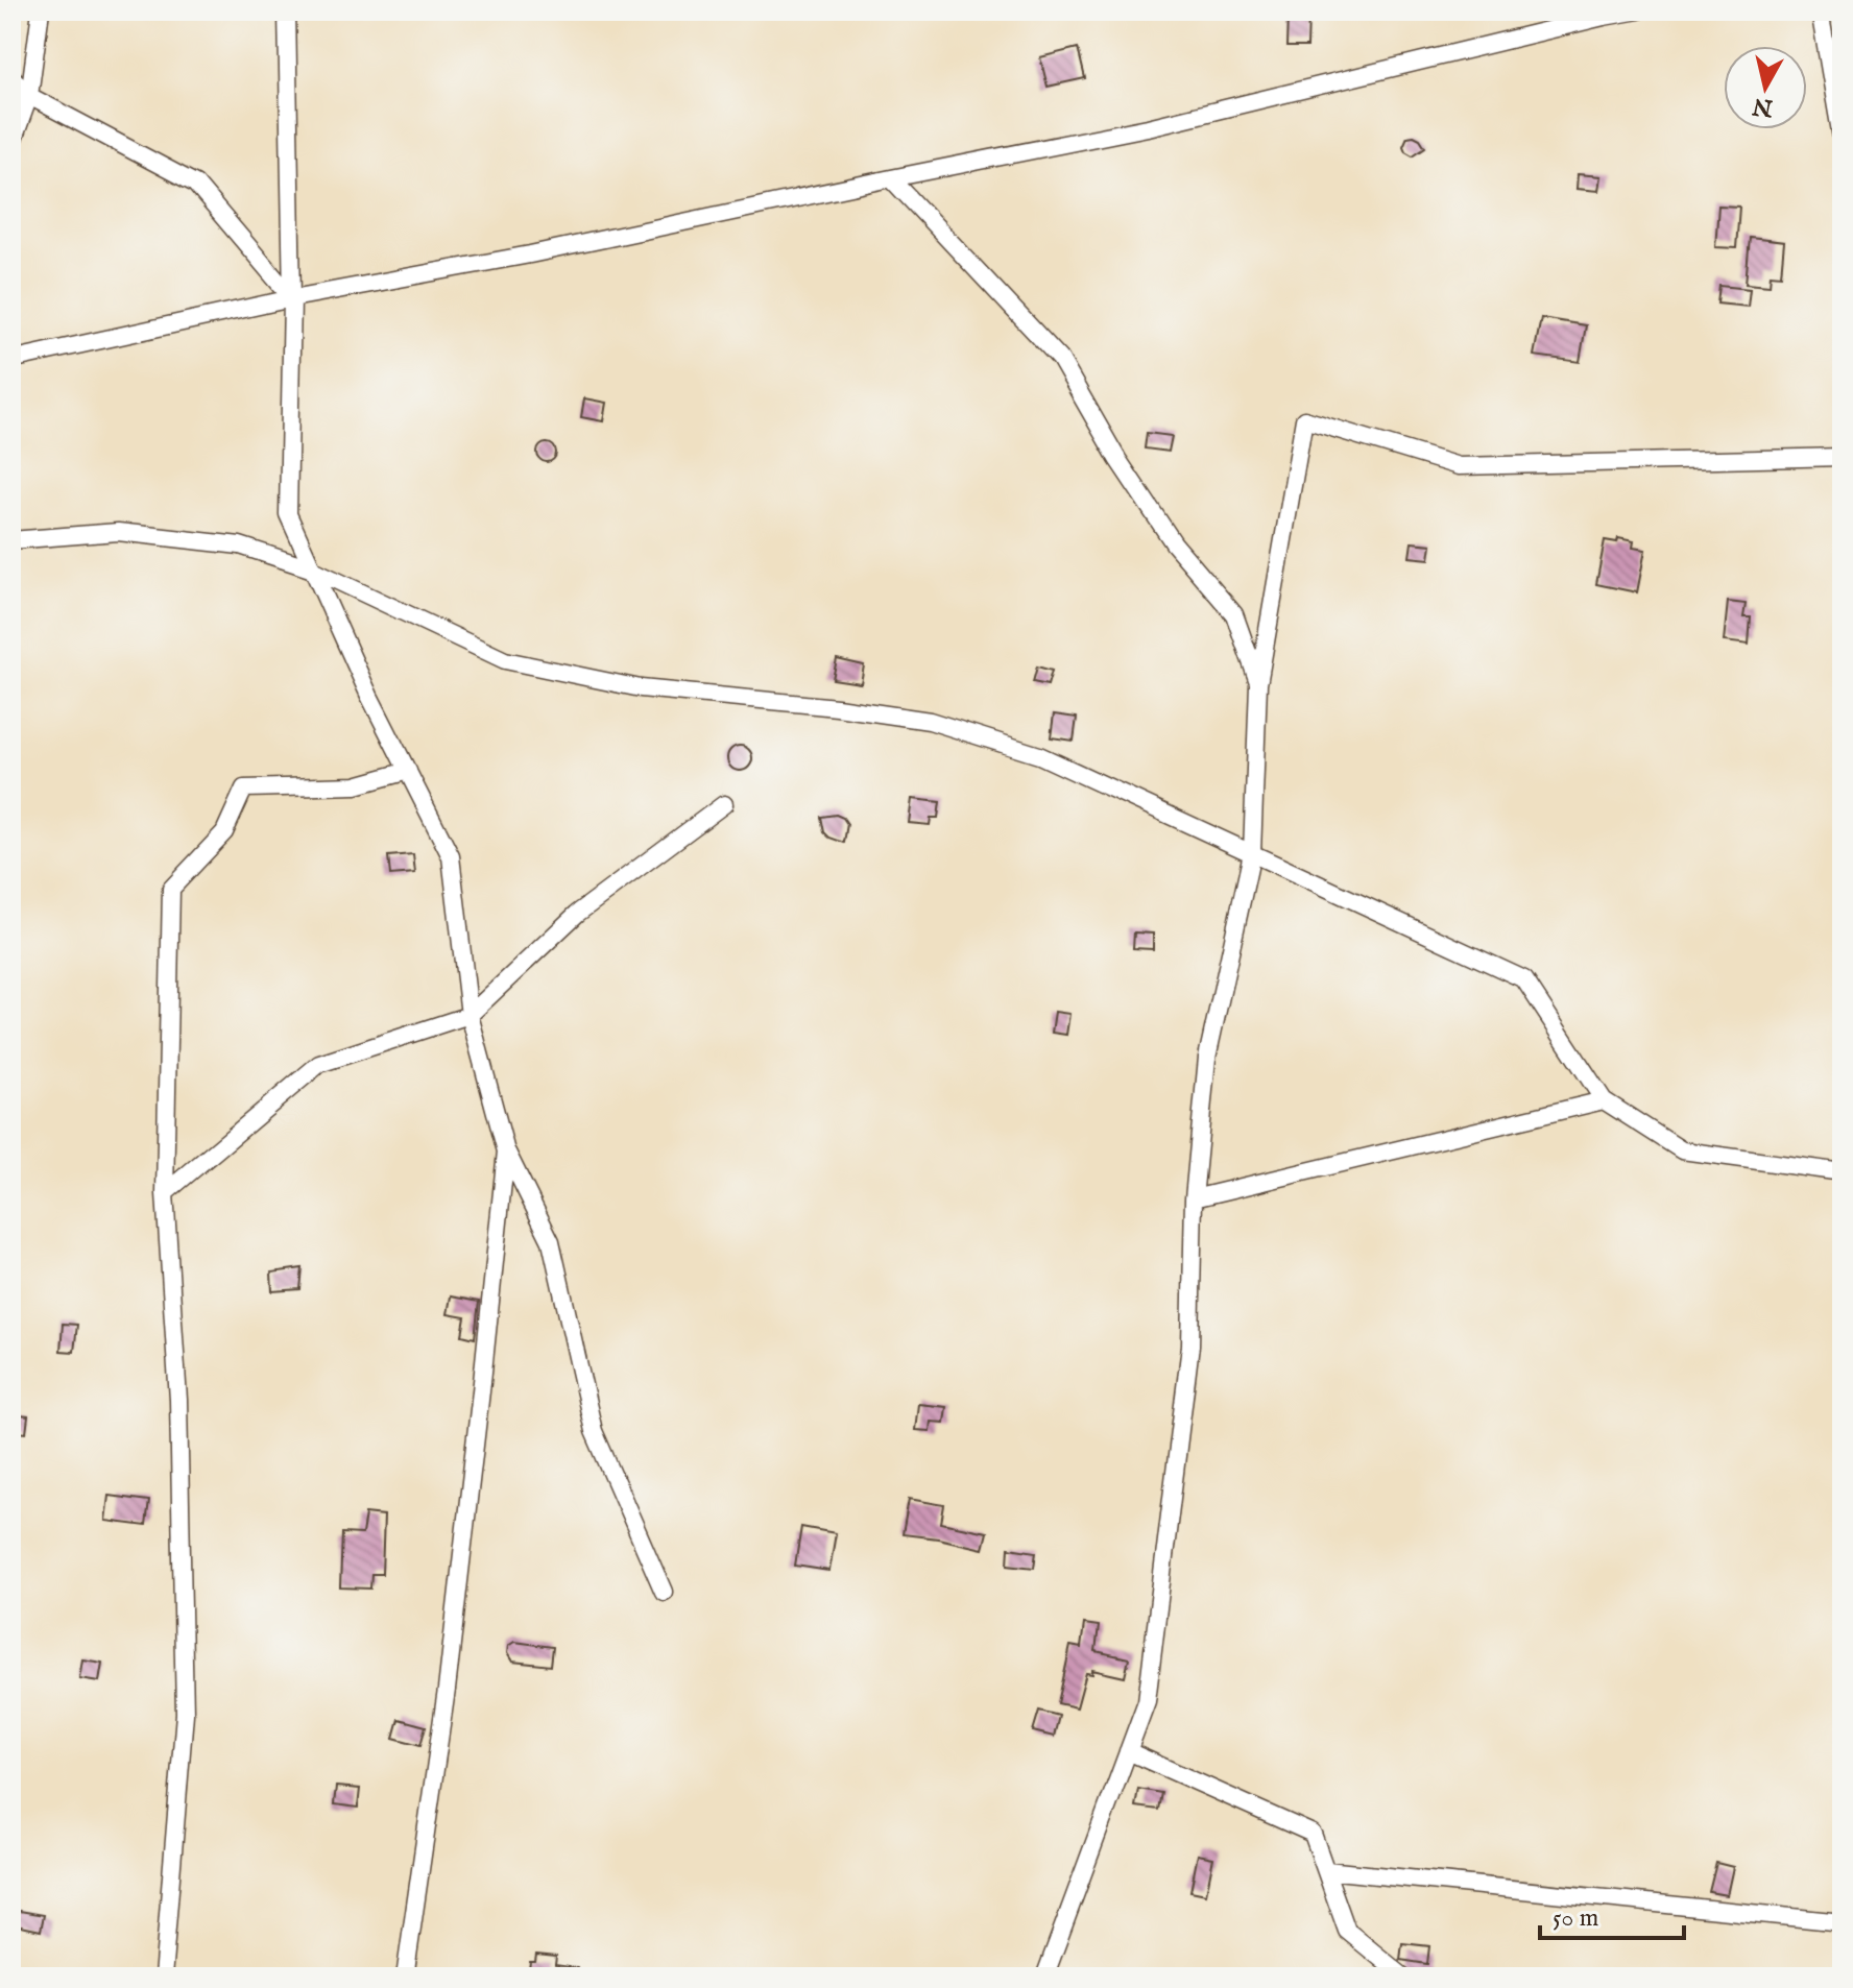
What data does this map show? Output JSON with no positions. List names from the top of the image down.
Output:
{
  "scale_bar": "50 m",
  "north": "bottom"
}
